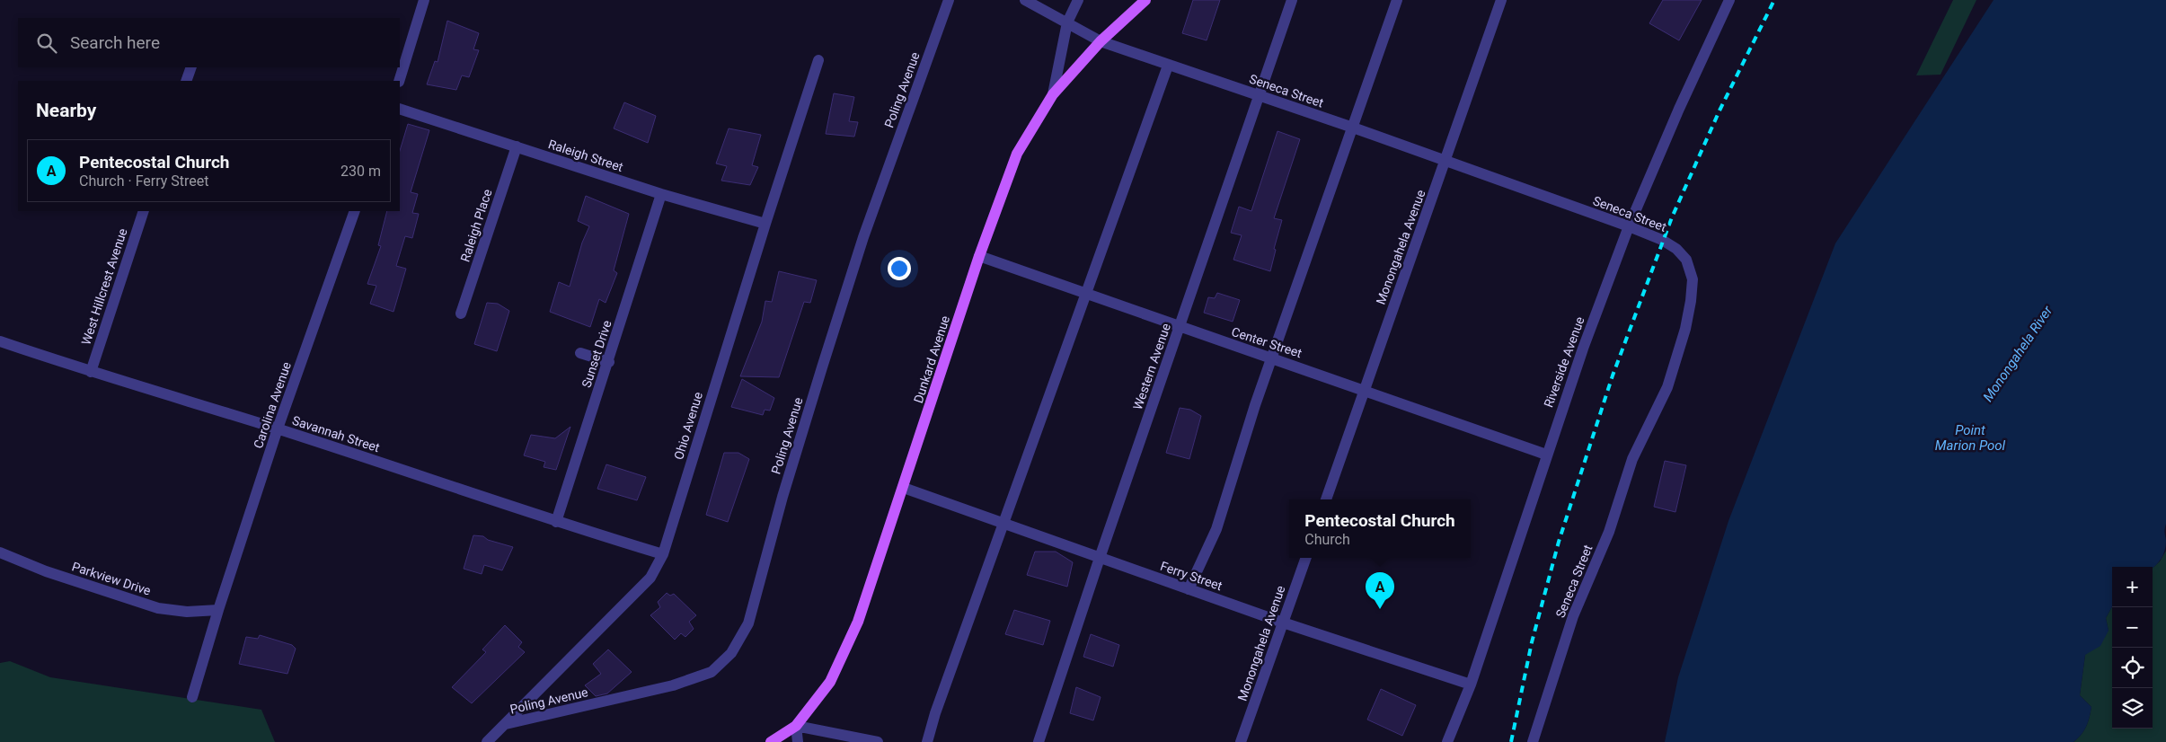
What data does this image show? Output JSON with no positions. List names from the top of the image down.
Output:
{
  "streets": {
    "main road": ["Dunkard Avenue"],
    "street": [
      "Poling Avenue",
      "Seneca Street",
      "Raleigh Street",
      "Raleigh Place",
      "Monongahela Avenue",
      "West Hillcrest Avenue",
      "Center Street",
      "Sunset Drive",
      "Riverside Avenue",
      "Western Avenue",
      "Carolina Avenue",
      "Ohio Avenue",
      "Savannah Street",
      "Ferry Street",
      "Parkview Drive"
    ]
  },
  "crossings": [
    ["Poling Avenue", "Ohio Avenue"],
    ["Seneca Street", "Monongahela Avenue"],
    ["Seneca Street", "Dunkard Avenue"],
    ["Seneca Street", "Riverside Avenue"],
    ["Seneca Street", "Western Avenue"],
    ["Raleigh Street", "Raleigh Place"],
    ["Raleigh Street", "Sunset Drive"],
    ["Raleigh Street", "Ohio Avenue"],
    ["Monongahela Avenue", "Center Street"],
    ["Monongahela Avenue", "Ferry Street"],
    ["West Hillcrest Avenue", "Savannah Street"],
    ["Center Street", "Dunkard Avenue"],
    ["Center Street", "Riverside Avenue"],
    ["Center Street", "Western Avenue"],
    ["Sunset Drive", "Savannah Street"],
    ["Dunkard Avenue", "Ferry Street"],
    ["Riverside Avenue", "Ferry Street"],
    ["Western Avenue", "Ferry Street"],
    ["Carolina Avenue", "Savannah Street"],
    ["Carolina Avenue", "Parkview Drive"],
    ["Ohio Avenue", "Savannah Street"]
  ],
  "water": ["Monongahela River", "Point Marion Pool"],
  "page": {
    "search": "Search here",
    "heading": "Nearby",
    "list": [
      {
        "mark": "A",
        "name": "Pentecostal Church",
        "note": "Church · Ferry Street",
        "value": "230 m"
      }
    ],
    "popup": ["Pentecostal Church", "Church"],
    "map_buttons": ["+", "−"],
    "pins": "A"
  }
}
